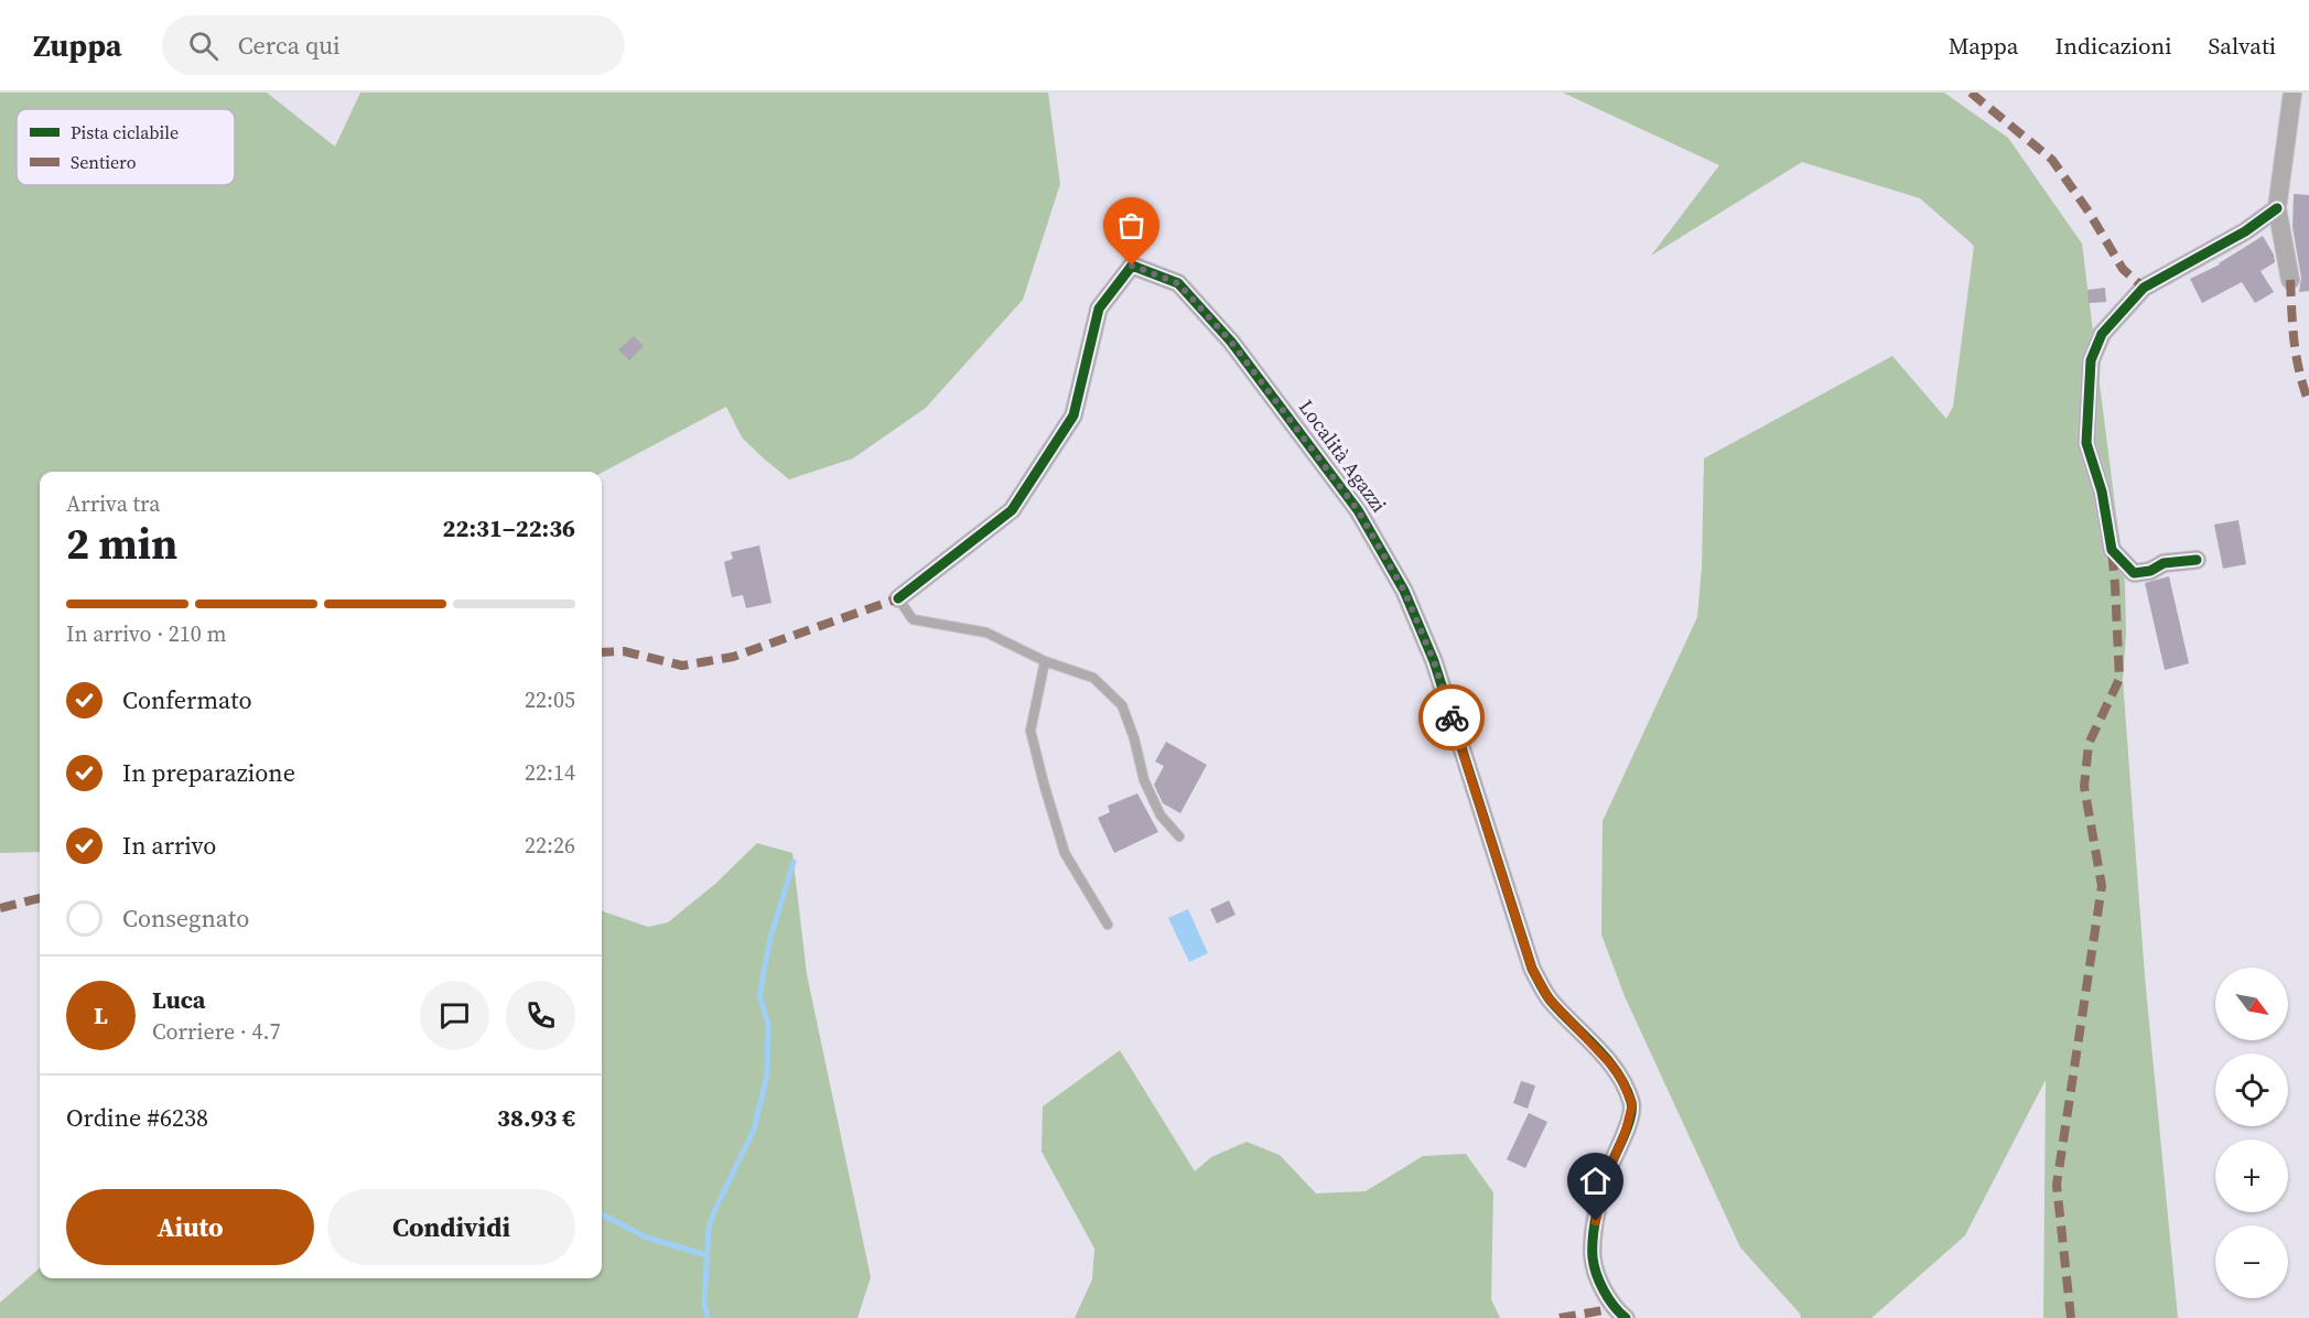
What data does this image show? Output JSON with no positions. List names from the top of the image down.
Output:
{
  "streets": {
    "street": ["Località Agazzi"]
  },
  "legend": ["Pista ciclabile", "Sentiero"],
  "north": "bottom right",
  "page": {
    "header": "Zuppa",
    "search": "Cerca qui",
    "nav": ["Mappa", "Indicazioni", "Salvati"],
    "heading": ["2 min", "Arriva tra", "22:31–22:36"],
    "panel": [
      "Luca",
      "Corriere · 4.7",
      "Ordine #6238",
      "38.93 €"
    ],
    "bar": "In arrivo · 210 m",
    "list": [
      ["Confermato", "22:05"],
      ["In preparazione", "22:14"],
      ["In arrivo", "22:26"],
      "Consegnato"
    ],
    "map_buttons": ["+", "−"],
    "round": "L",
    "buttons": ["Aiuto", "Condividi"]
  }
}
